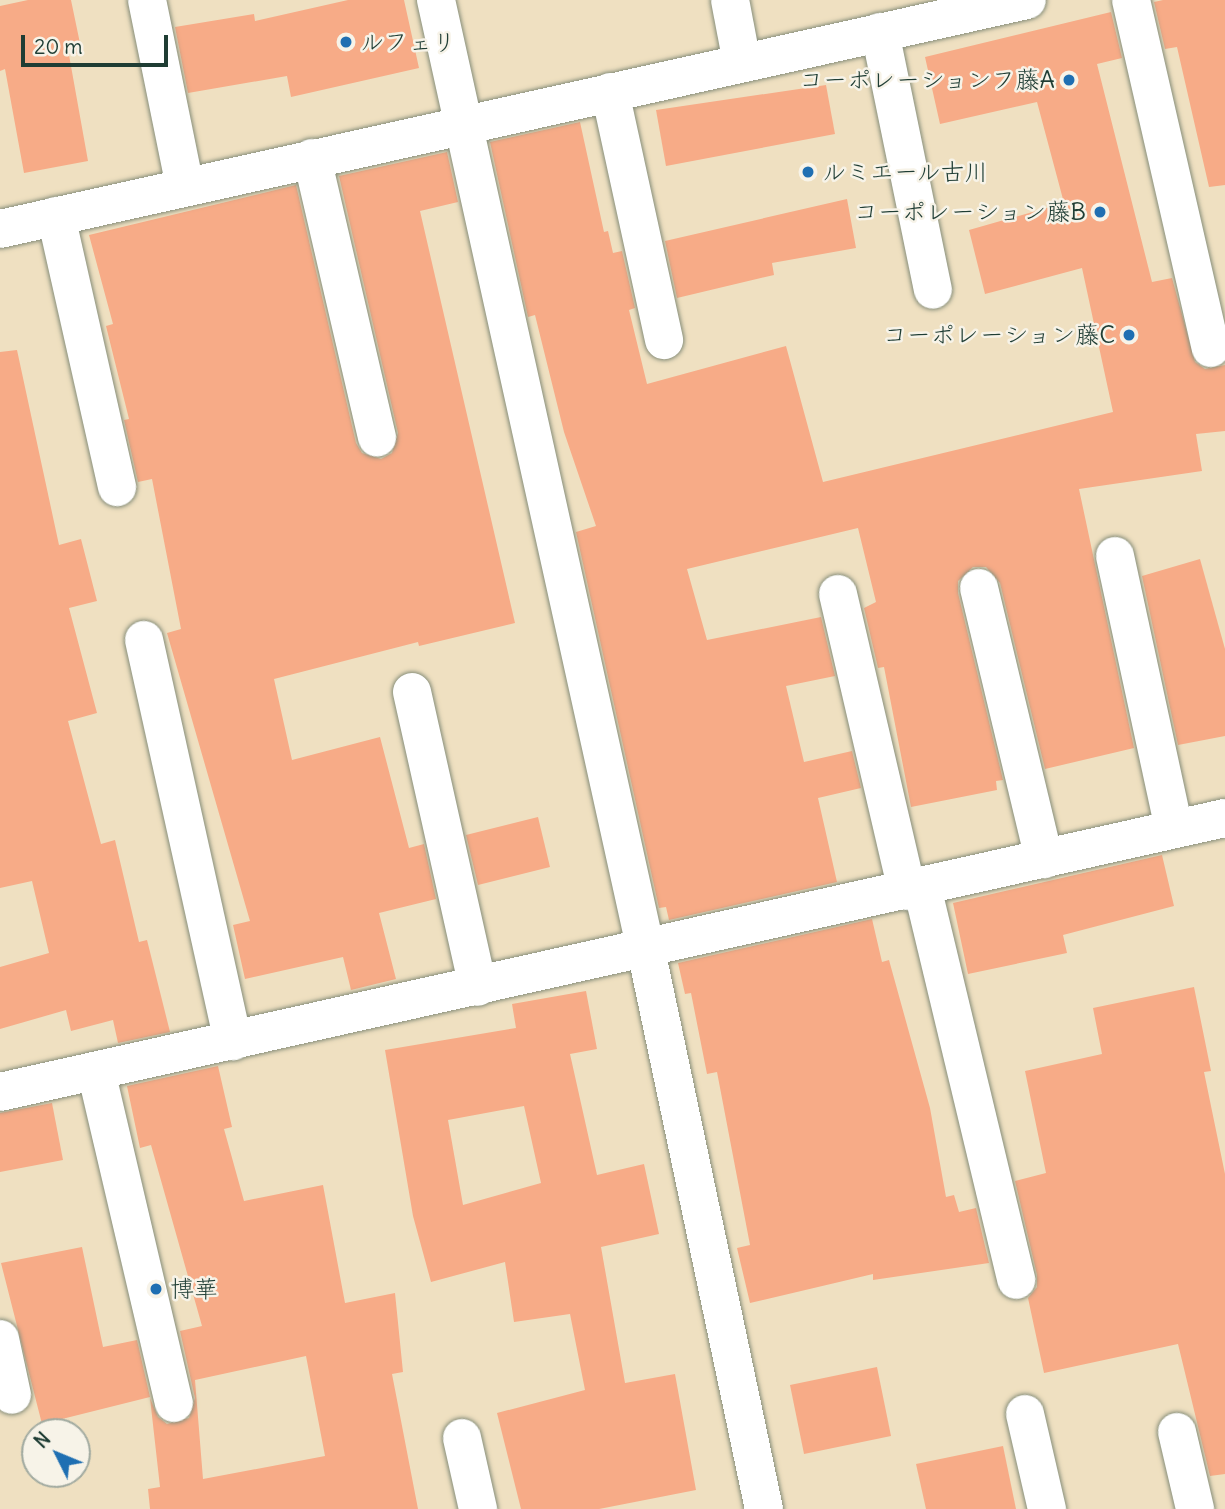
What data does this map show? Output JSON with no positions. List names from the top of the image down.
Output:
{
  "places": [
    "ルフェリ",
    "コーポレーションフ藤A",
    "ルミエール古川",
    "コーポレーション藤B",
    "コーポレーション藤C",
    "博華"
  ],
  "scale_bar": "20 m",
  "north": "top left"
}
